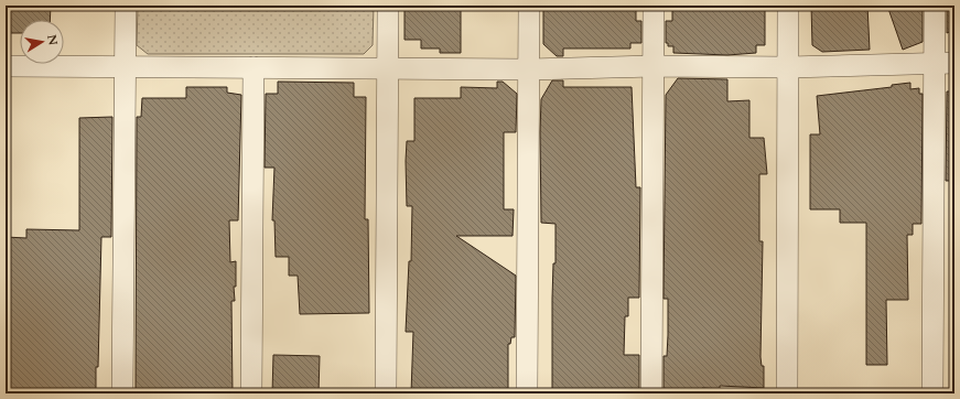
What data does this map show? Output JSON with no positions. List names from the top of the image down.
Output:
{
  "north": "right"
}
